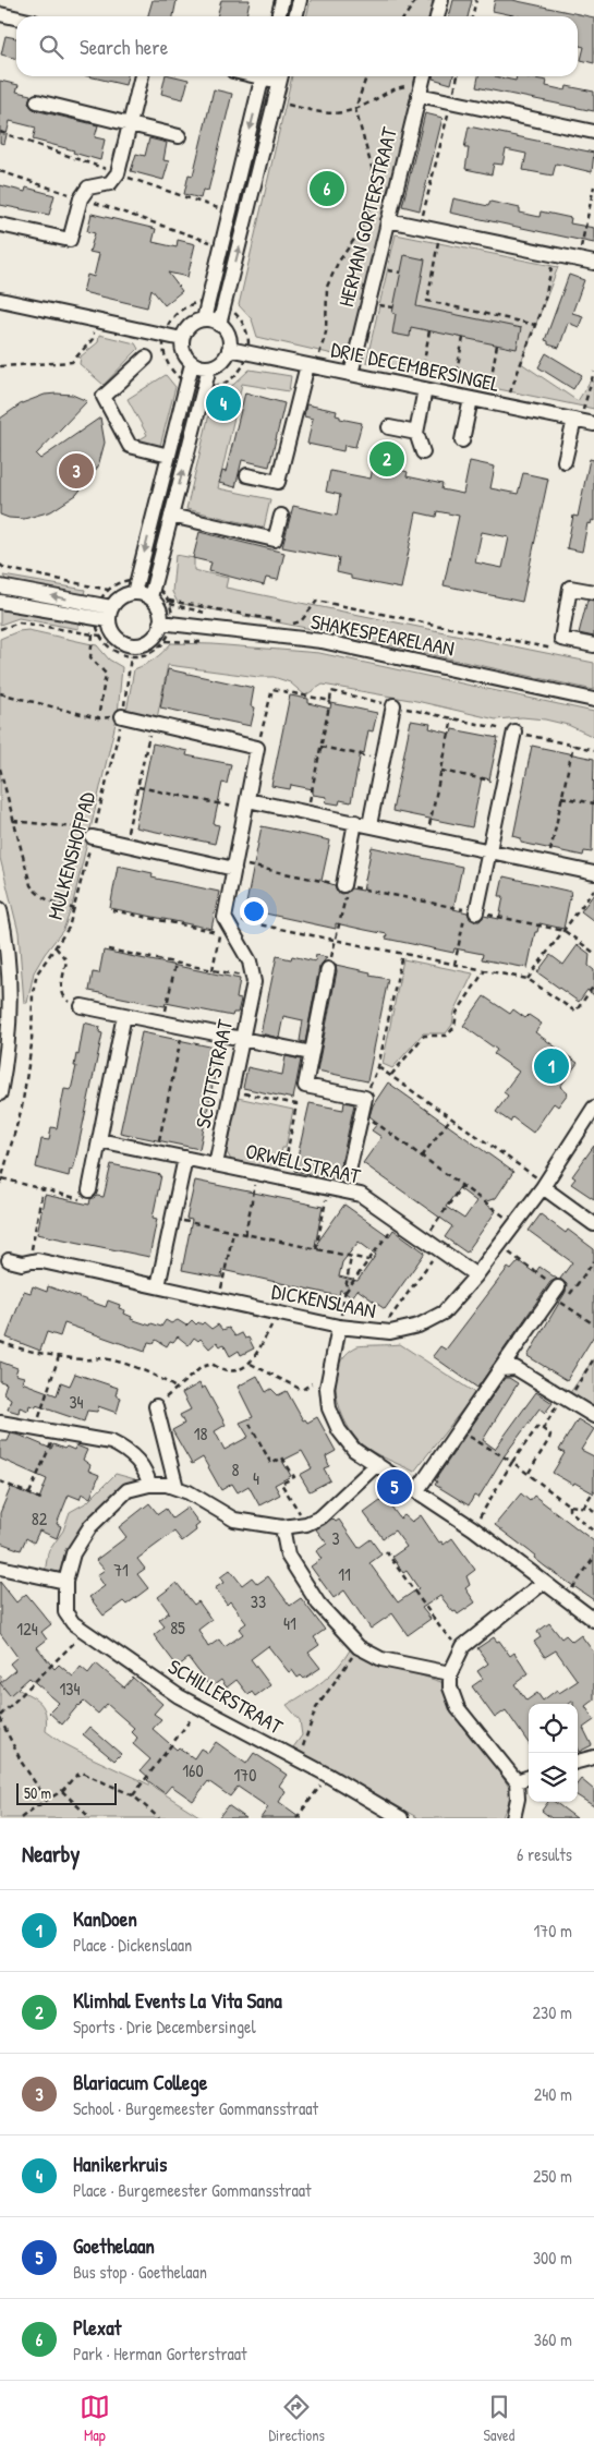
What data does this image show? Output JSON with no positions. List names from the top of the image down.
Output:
{
  "streets": {
    "street": [
      "HERMAN GORTERSTRAAT",
      "DRIE DECEMBERSINGEL",
      "SHAKESPEARELAAN",
      "SCOTTSTRAAT",
      "ORWELLSTRAAT",
      "DICKENSLAAN",
      "SCHILLERSTRAAT"
    ],
    "path": ["MULKENSHOFPAD"]
  },
  "crossings": [
    ["HERMAN GORTERSTRAAT", "DRIE DECEMBERSINGEL"],
    ["SCOTTSTRAAT", "ORWELLSTRAAT"],
    ["ORWELLSTRAAT", "DICKENSLAAN"]
  ],
  "house_numbers": [
    "34",
    "18",
    "8",
    "4",
    "82",
    "3",
    "71",
    "11",
    "33",
    "41",
    "85",
    "124",
    "134",
    "160",
    "170"
  ],
  "scale_bar": "50 m",
  "page": {
    "search": "Search here",
    "pins": [
      "6",
      "4",
      "2",
      "3",
      "1",
      "5"
    ],
    "scale": "50 m",
    "heading": ["Nearby", "6 results"],
    "list": [
      {
        "mark": "1",
        "name": "KanDoen",
        "note": "Place · Dickenslaan",
        "value": "170 m"
      },
      {
        "mark": "2",
        "name": "Klimhal Events La Vita Sana",
        "note": "Sports · Drie Decembersingel",
        "value": "230 m"
      },
      {
        "mark": "3",
        "name": "Blariacum College",
        "note": "School · Burgemeester Gommansstraat",
        "value": "240 m"
      },
      {
        "mark": "4",
        "name": "Hanikerkruis",
        "note": "Place · Burgemeester Gommansstraat",
        "value": "250 m"
      },
      {
        "mark": "5",
        "name": "Goethelaan",
        "note": "Bus stop · Goethelaan",
        "value": "300 m"
      },
      {
        "mark": "6",
        "name": "Plexat",
        "note": "Park · Herman Gorterstraat",
        "value": "360 m"
      }
    ],
    "nav": ["Map", "Directions", "Saved"]
  }
}
